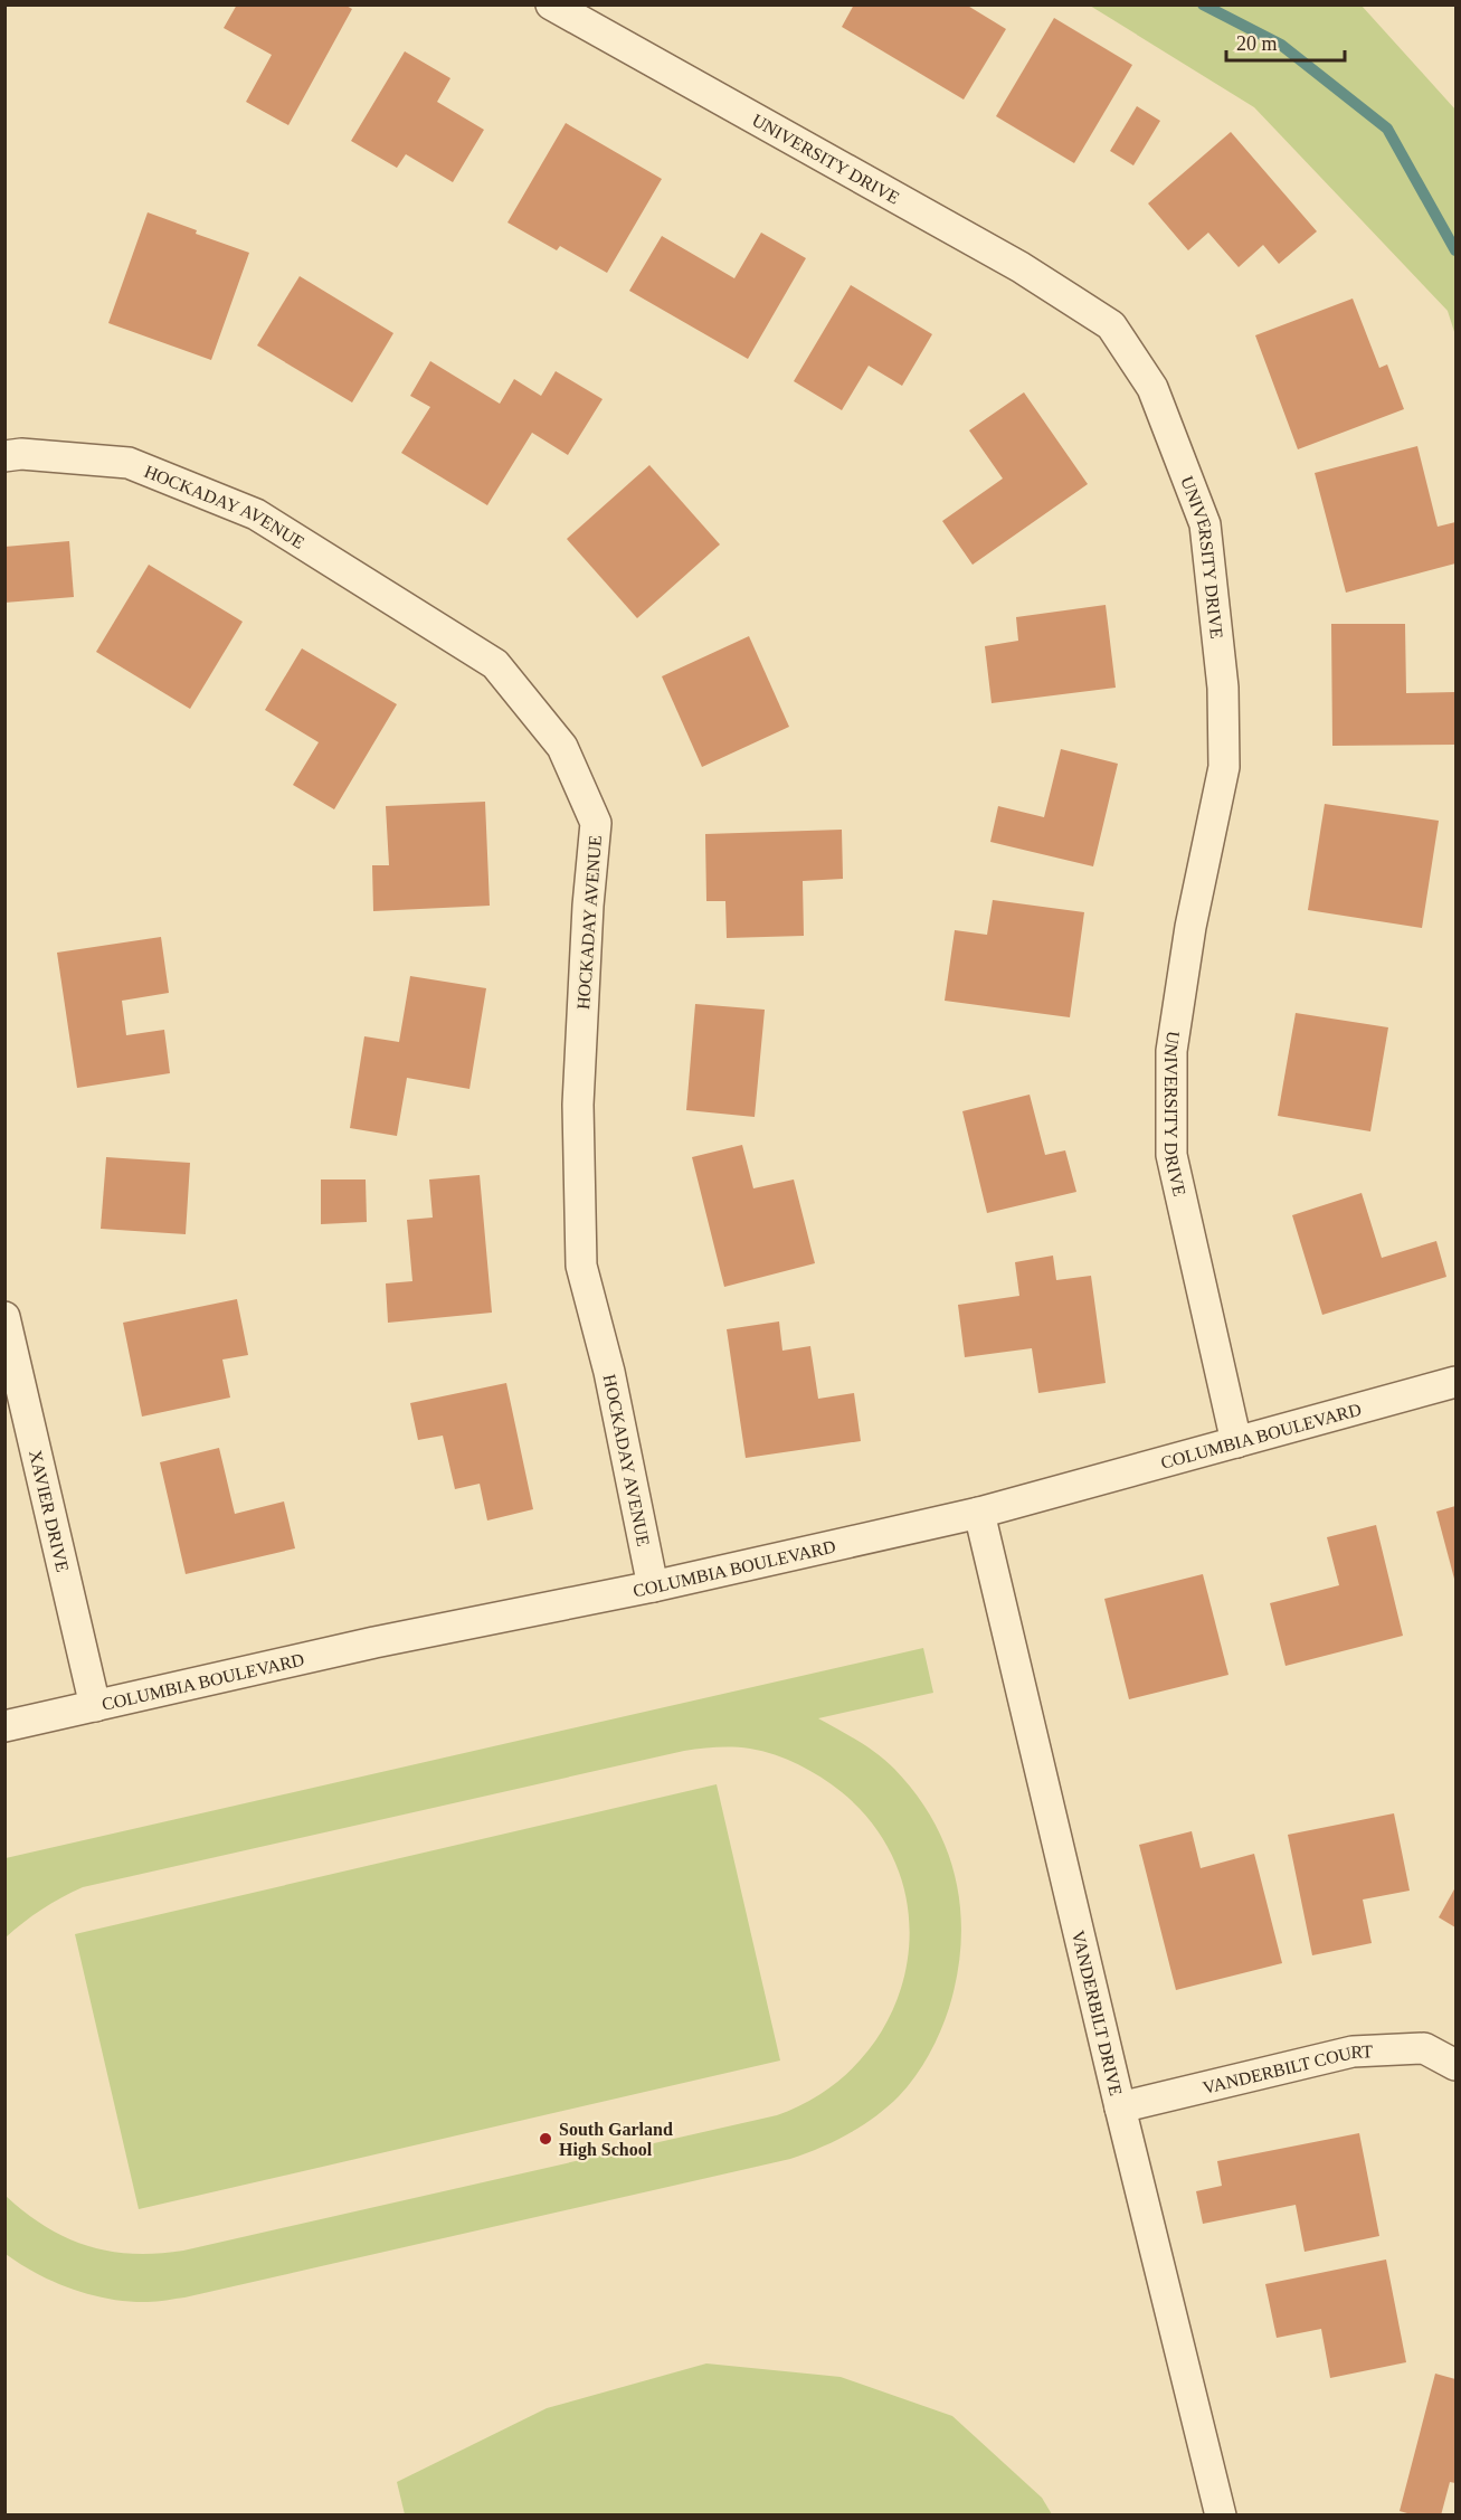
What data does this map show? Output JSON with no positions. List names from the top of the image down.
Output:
{
  "streets": {
    "street": [
      "UNIVERSITY DRIVE",
      "HOCKADAY AVENUE",
      "COLUMBIA BOULEVARD",
      "XAVIER DRIVE",
      "VANDERBILT DRIVE",
      "VANDERBILT COURT"
    ]
  },
  "crossings": [
    ["UNIVERSITY DRIVE", "COLUMBIA BOULEVARD"],
    ["HOCKADAY AVENUE", "COLUMBIA BOULEVARD"],
    ["COLUMBIA BOULEVARD", "XAVIER DRIVE"],
    ["COLUMBIA BOULEVARD", "VANDERBILT DRIVE"],
    ["VANDERBILT DRIVE", "VANDERBILT COURT"]
  ],
  "places": ["South Garland High School"],
  "scale_bar": "20 m"
}
